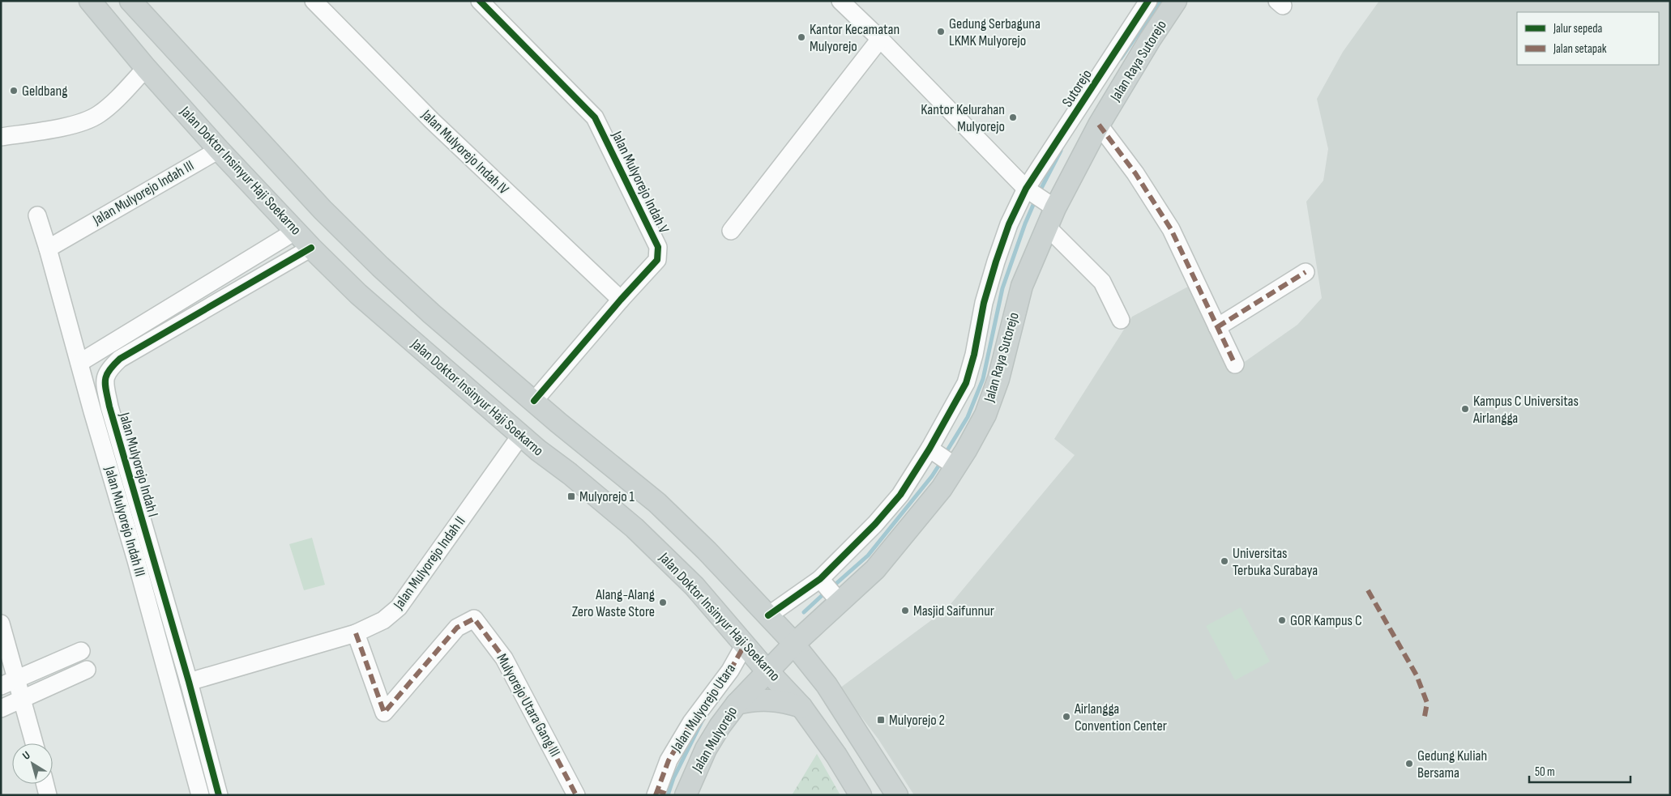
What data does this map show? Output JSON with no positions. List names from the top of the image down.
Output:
{
  "streets": {
    "main road": ["Jalan Raya Sutorejo", "Jalan Doktor Insinyur Haji Soekarno", "Jalan Mulyorejo"],
    "street": [
      "Sutorejo",
      "Jalan Mulyorejo Indah IV",
      "Jalan Mulyorejo Indah V",
      "Jalan Mulyorejo Indah III",
      "Jalan Mulyorejo Indah I",
      "Jalan Mulyorejo Indah II",
      "Mulyorejo Utara Gang III",
      "Jalan Mulyorejo Utara"
    ]
  },
  "crossings": [
    ["Jalan Raya Sutorejo", "Sutorejo"],
    ["Jalan Raya Sutorejo", "Jalan Doktor Insinyur Haji Soekarno"],
    ["Jalan Raya Sutorejo", "Jalan Mulyorejo Utara"],
    ["Jalan Raya Sutorejo", "Jalan Mulyorejo"],
    ["Jalan Mulyorejo Indah IV", "Jalan Mulyorejo Indah V"],
    ["Jalan Doktor Insinyur Haji Soekarno", "Jalan Mulyorejo Indah III"],
    ["Jalan Doktor Insinyur Haji Soekarno", "Jalan Mulyorejo Indah I"],
    ["Jalan Doktor Insinyur Haji Soekarno", "Jalan Mulyorejo Indah II"],
    ["Jalan Doktor Insinyur Haji Soekarno", "Jalan Mulyorejo Utara"],
    ["Jalan Doktor Insinyur Haji Soekarno", "Jalan Mulyorejo"],
    ["Jalan Mulyorejo Indah I", "Jalan Mulyorejo Indah II"],
    ["Jalan Mulyorejo Indah II", "Mulyorejo Utara Gang III"],
    ["Jalan Mulyorejo Utara", "Jalan Mulyorejo"]
  ],
  "places": {
    "other": [
      "Gedung Serbaguna LKMK Mulyorejo",
      "Kantor Kecamatan Mulyorejo",
      "Geldbang",
      "Kantor Kelurahan Mulyorejo",
      "Kampus C Universitas Airlangga",
      "Universitas Terbuka Surabaya",
      "Alang-Alang Zero Waste Store",
      "Masjid Saifunnur",
      "GOR Kampus C",
      "Airlangga Convention Center",
      "Gedung Kuliah Bersama"
    ],
    "transit": ["Mulyorejo 1", "Mulyorejo 2"]
  },
  "legend": ["Jalur sepeda", "Jalan setapak"],
  "scale_bar": "50 m",
  "north": "top left"
}
